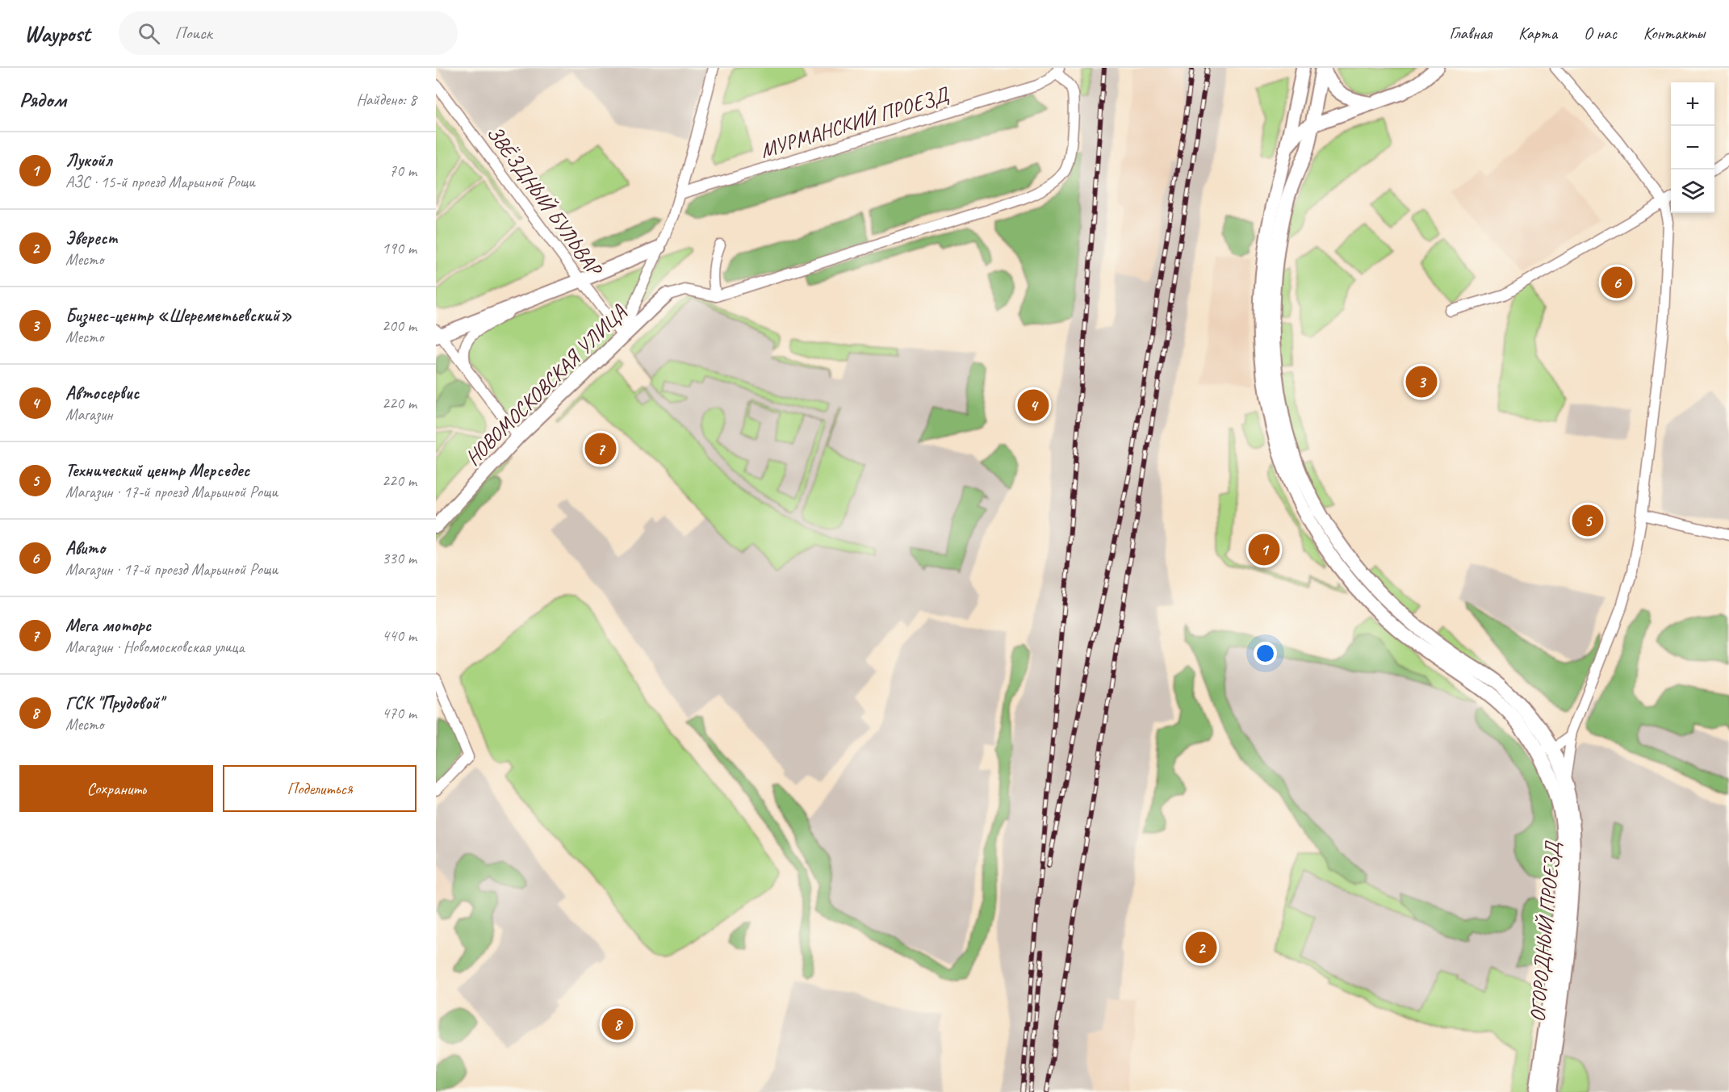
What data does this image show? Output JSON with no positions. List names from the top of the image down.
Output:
{
  "streets": {
    "main road": ["НОВОМОСКОВСКАЯ УЛИЦА", "ОГОРОДНЫЙ ПРОЕЗД"],
    "street": ["МУРМАНСКИЙ ПРОЕЗД", "ЗВЁЗДНЫЙ БУЛЬВАР"]
  },
  "crossings": [
    ["ЗВЁЗДНЫЙ БУЛЬВАР", "НОВОМОСКОВСКАЯ УЛИЦА"]
  ],
  "page": {
    "header": "Waypost",
    "search": "Поиск",
    "nav": [
      "Главная",
      "Карта",
      "О нас",
      "Контакты"
    ],
    "heading": ["Рядом", "Найдено: 8"],
    "map_buttons": ["+", "−"],
    "list": [
      {
        "mark": "1",
        "name": "Лукойл",
        "note": "АЗС · 15-й проезд Марьиной Рощи",
        "value": "70 m"
      },
      {
        "mark": "2",
        "name": "Эверест",
        "note": "Место",
        "value": "190 m"
      },
      {
        "mark": "3",
        "name": "Бизнес-центр «Шереметьевский»",
        "note": "Место",
        "value": "200 m"
      },
      {
        "mark": "4",
        "name": "Автосервис",
        "note": "Магазин",
        "value": "220 m"
      },
      {
        "mark": "5",
        "name": "Технический центр Мерседес",
        "note": "Магазин · 17-й проезд Марьиной Рощи",
        "value": "220 m"
      },
      {
        "mark": "6",
        "name": "Авито",
        "note": "Магазин · 17-й проезд Марьиной Рощи",
        "value": "330 m"
      },
      {
        "mark": "7",
        "name": "Мега моторс",
        "note": "Магазин · Новомосковская улица",
        "value": "440 m"
      },
      {
        "mark": "8",
        "name": "ГСК \"Прудовой\"",
        "note": "Место",
        "value": "470 m"
      }
    ],
    "pins": [
      "6",
      "3",
      "4",
      "7",
      "5",
      "1",
      "2",
      "8"
    ],
    "buttons": ["Сохранить", "Поделиться"]
  }
}
